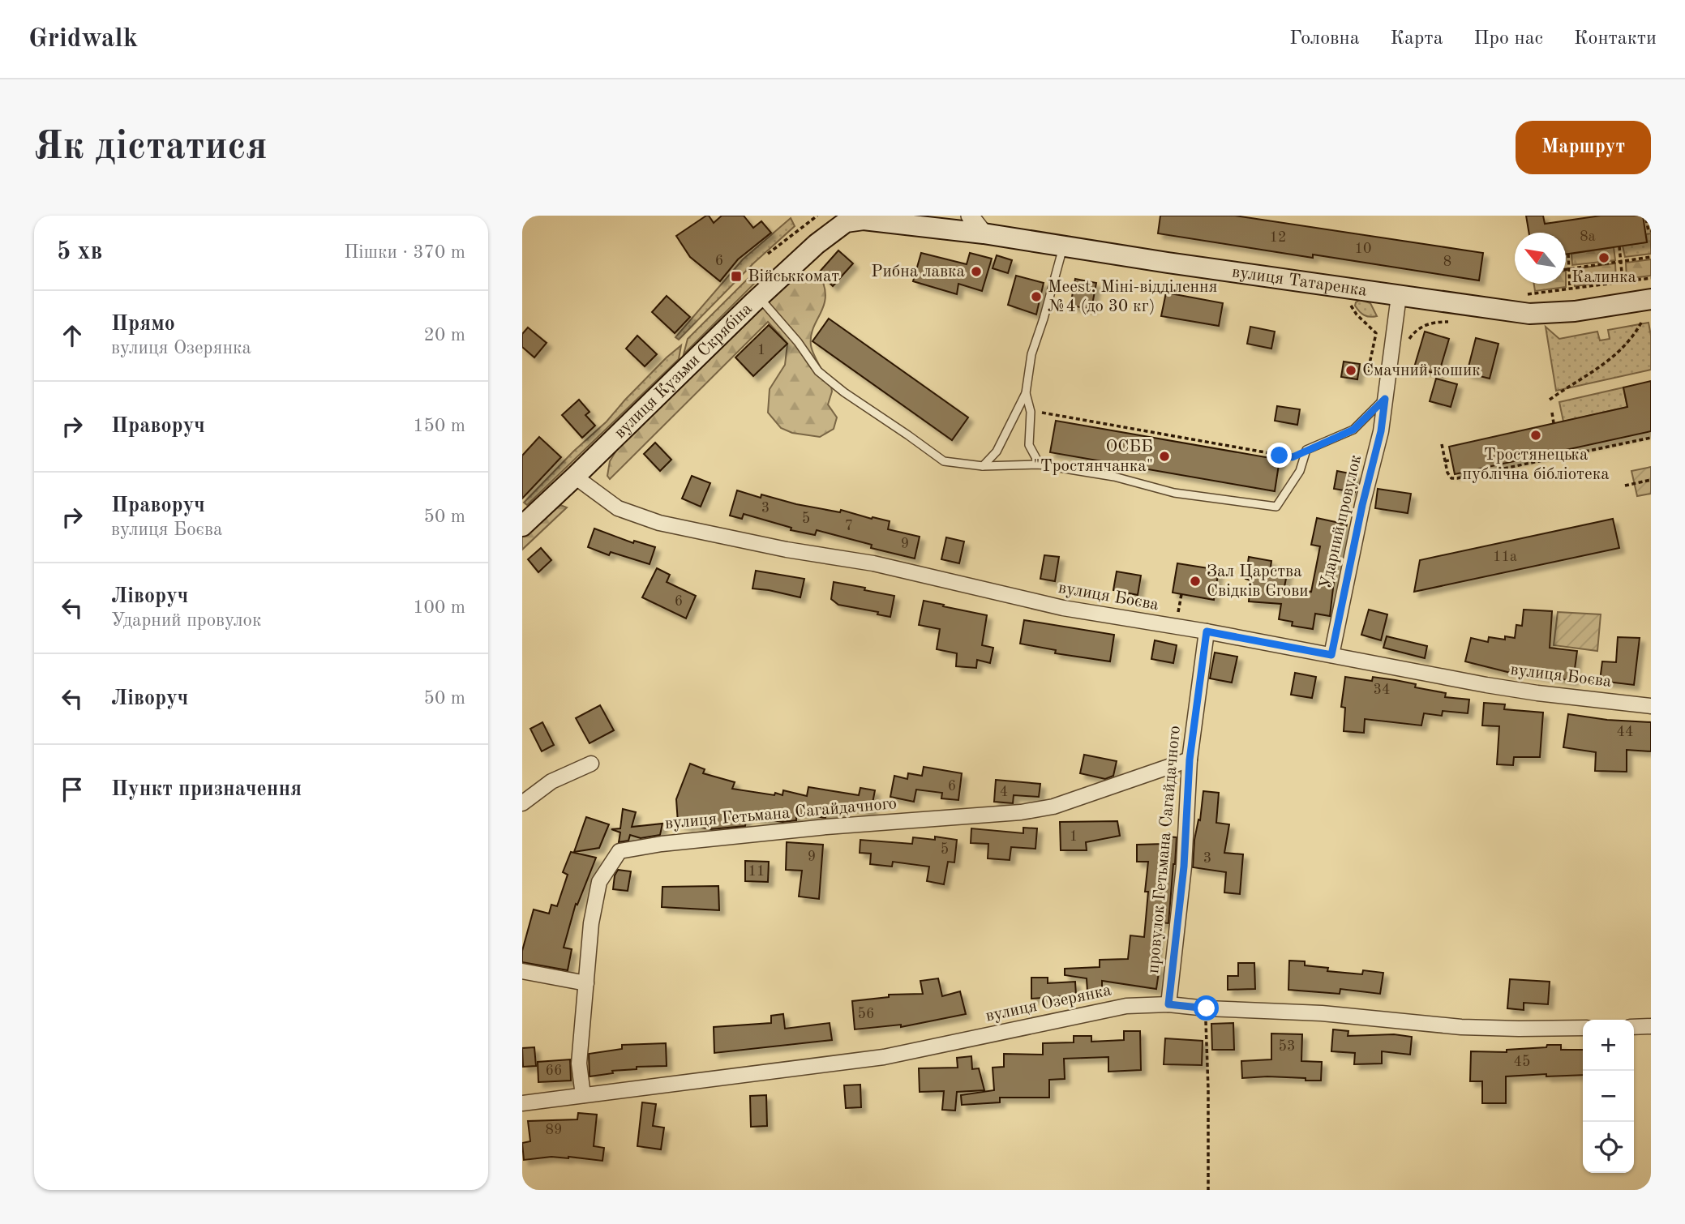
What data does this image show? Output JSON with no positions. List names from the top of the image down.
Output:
{
  "streets": {
    "main road": ["вулиця Татаренка", "вулиця Кузьми Скрябіна"],
    "street": [
      "Ударний провулок",
      "вулиця Боєва",
      "вулиця Гетьмана Сагайдачного",
      "провулок Гетьмана Сагайдачного",
      "вулиця Озерянка"
    ]
  },
  "crossings": [
    ["вулиця Татаренка", "вулиця Кузьми Скрябіна"],
    ["вулиця Татаренка", "Ударний провулок"],
    ["вулиця Кузьми Скрябіна", "вулиця Боєва"],
    ["Ударний провулок", "вулиця Боєва"],
    ["вулиця Боєва", "провулок Гетьмана Сагайдачного"],
    ["вулиця Гетьмана Сагайдачного", "провулок Гетьмана Сагайдачного"],
    ["вулиця Гетьмана Сагайдачного", "вулиця Озерянка"],
    ["провулок Гетьмана Сагайдачного", "вулиця Озерянка"]
  ],
  "places": {
    "other": [
      "Калинка",
      "Рибна лавка",
      "Meest. Міні-відділення №4 (до 30 кг)",
      "Смачний кошик",
      "Тростянецька публічна бібліотека",
      "ОСББ \"Тростянчанка\"",
      "Зал Царства Свідків Єгови"
    ],
    "transit": ["Військкомат"]
  },
  "house_numbers": [
    "8а",
    "12",
    "10",
    "6",
    "8",
    "1",
    "3",
    "5",
    "7",
    "9",
    "11а",
    "6",
    "34",
    "44",
    "6",
    "4",
    "1",
    "5",
    "9",
    "3",
    "11",
    "56",
    "53",
    "45",
    "66",
    "89"
  ],
  "north": "top left",
  "page": {
    "header": "Gridwalk",
    "nav": [
      "Головна",
      "Карта",
      "Про нас",
      "Контакти"
    ],
    "buttons": "Маршрут",
    "title": "Як дістатися",
    "heading": ["5 хв", "Пішки · 370 m"],
    "list": [
      ["Прямо", "вулиця Озерянка", "20 m"],
      ["Праворуч", "150 m"],
      ["Праворуч", "вулиця Боєва", "50 m"],
      ["Ліворуч", "Ударний провулок", "100 m"],
      ["Ліворуч", "50 m"],
      "Пункт призначення"
    ],
    "map_buttons": ["+", "−"]
  }
}
